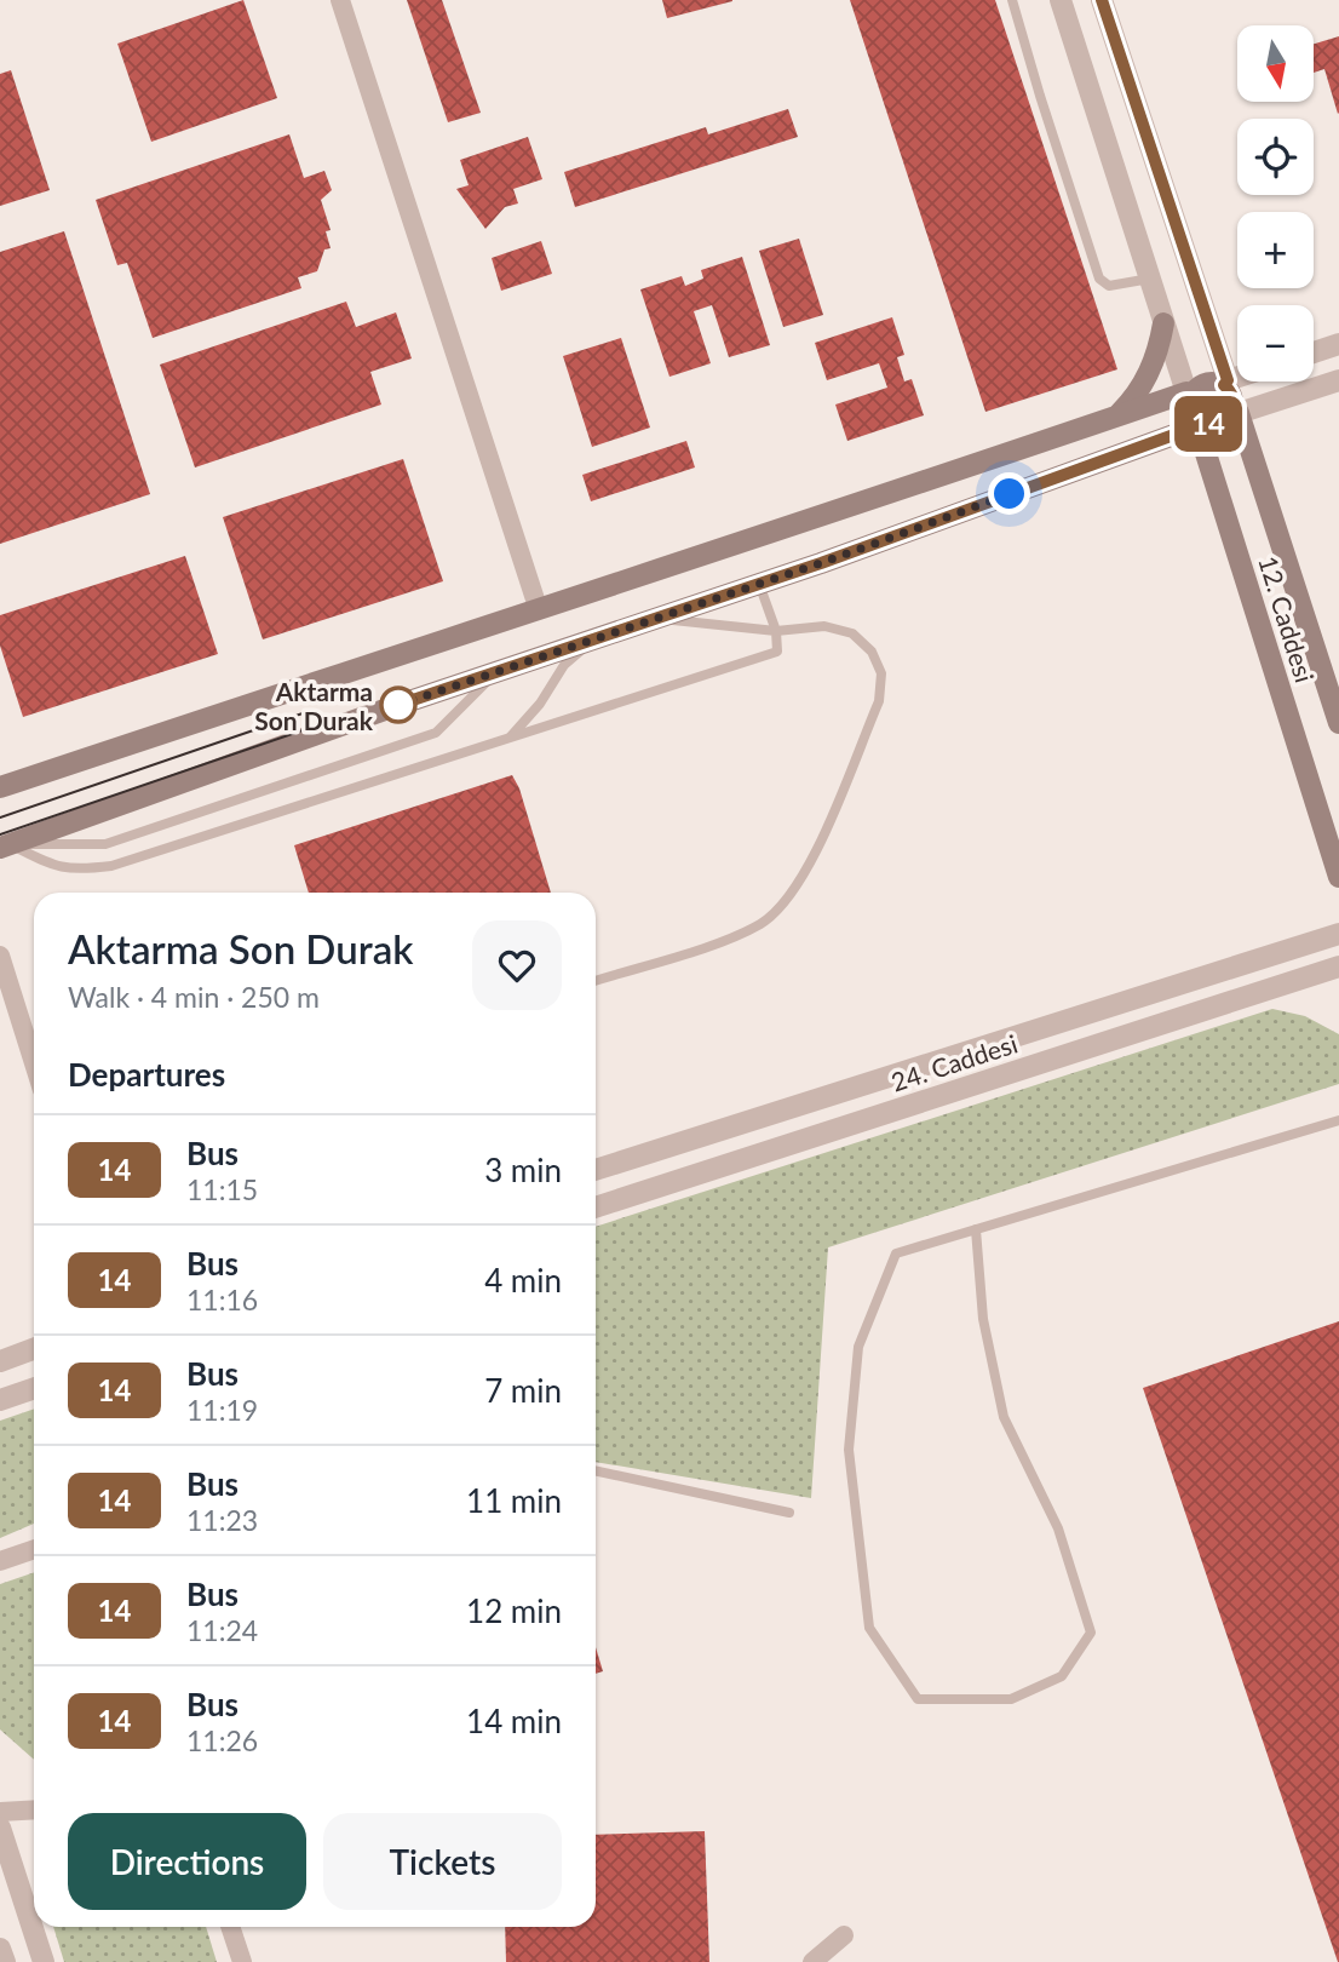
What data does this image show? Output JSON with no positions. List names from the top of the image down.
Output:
{
  "streets": {
    "main road": ["12. Caddesi"],
    "street": ["24. Caddesi"]
  },
  "places": ["Aktarma Son Durak"],
  "lines": ["bus line 14"],
  "north": "bottom",
  "page": {
    "on_map": "14",
    "map_buttons": ["+", "−"],
    "heading": [
      ["Aktarma Son Durak", "Walk · 4 min · 250 m"],
      "Departures"
    ],
    "list": [
      {
        "mark": "14",
        "name": "Bus",
        "note": "11:15",
        "value": "3 min"
      },
      {
        "mark": "14",
        "name": "Bus",
        "note": "11:16",
        "value": "4 min"
      },
      {
        "mark": "14",
        "name": "Bus",
        "note": "11:19",
        "value": "7 min"
      },
      {
        "mark": "14",
        "name": "Bus",
        "note": "11:23",
        "value": "11 min"
      },
      {
        "mark": "14",
        "name": "Bus",
        "note": "11:24",
        "value": "12 min"
      },
      {
        "mark": "14",
        "name": "Bus",
        "note": "11:26",
        "value": "14 min"
      }
    ],
    "buttons": ["Directions", "Tickets"]
  }
}
